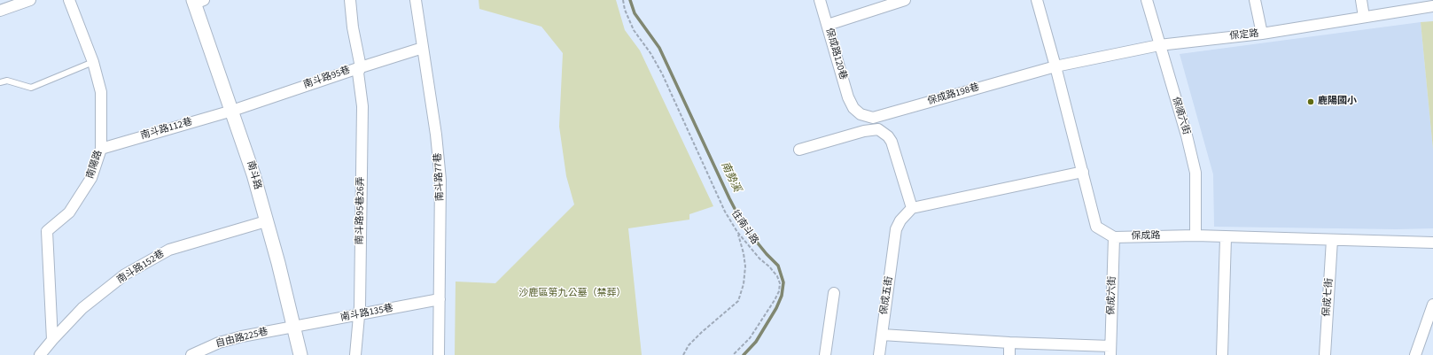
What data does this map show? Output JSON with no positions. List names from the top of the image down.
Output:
{
  "streets": {
    "street": [
      "保定路",
      "保成路120巷",
      "南斗路95巷",
      "保成路198巷",
      "保順六街",
      "南斗路112巷",
      "南陽路",
      "南斗路",
      "南斗路77巷",
      "南斗路95巷26弄",
      "保成路",
      "南斗路152巷",
      "保成五街",
      "保成六街",
      "保成七街",
      "南斗路135巷",
      "自由路225巷"
    ],
    "path": ["往南斗路"]
  },
  "crossings": [
    ["保定路", "保成路198巷"],
    ["保定路", "保順六街"],
    ["保成路120巷", "保成路198巷"],
    ["南斗路95巷", "南斗路112巷"],
    ["南斗路95巷", "南斗路"],
    ["南斗路95巷", "南斗路77巷"],
    ["南斗路95巷", "南斗路95巷26弄"],
    ["保順六街", "保成路"],
    ["南斗路112巷", "南陽路"],
    ["南斗路112巷", "南斗路"],
    ["南陽路", "南斗路152巷"],
    ["南斗路", "南斗路152巷"],
    ["南斗路", "南斗路135巷"],
    ["南斗路", "自由路225巷"],
    ["南斗路77巷", "南斗路135巷"],
    ["南斗路95巷26弄", "南斗路135巷"],
    ["保成路", "保成六街"],
    ["保成路", "保成七街"],
    ["南斗路135巷", "自由路225巷"]
  ],
  "water": ["南勢溪"],
  "parks": ["沙鹿區第九公墓（禁葬）"],
  "places": ["鹿陽國小"]
}
